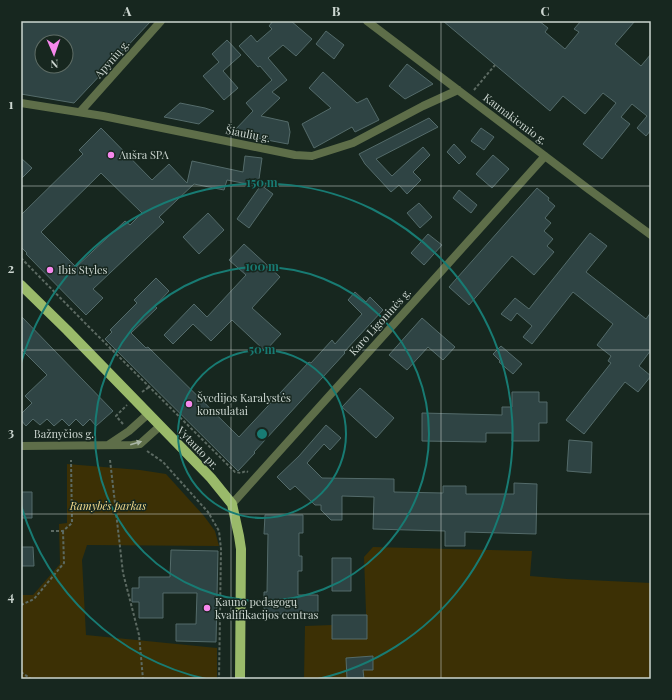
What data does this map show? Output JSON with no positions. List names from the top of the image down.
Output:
{
  "streets": {
    "main road": ["Vytauto pr."],
    "street": [
      "Apynių g.",
      "Kaunakiemio g.",
      "Šiaulių g.",
      "Karo Ligoninės g.",
      "Bažnyčios g."
    ]
  },
  "crossings": [
    ["Apynių g.", "Šiaulių g."],
    ["Kaunakiemio g.", "Šiaulių g."],
    ["Kaunakiemio g.", "Karo Ligoninės g."],
    ["Karo Ligoninės g.", "Vytauto pr."],
    ["Bažnyčios g.", "Vytauto pr."]
  ],
  "parks": ["Ramybės parkas"],
  "places": [
    "Aušra SPA",
    "Ibis Styles",
    "Švedijos Karalystės konsulatai",
    "Kauno pedagogų kvalifikacijos centras"
  ],
  "north": "bottom",
  "grid": {
    "columns": ["A", "B", "C"],
    "rows": [
      "1",
      "2",
      "3",
      "4"
    ]
  },
  "rings": ["150 m", "100 m", "50 m"]
}
